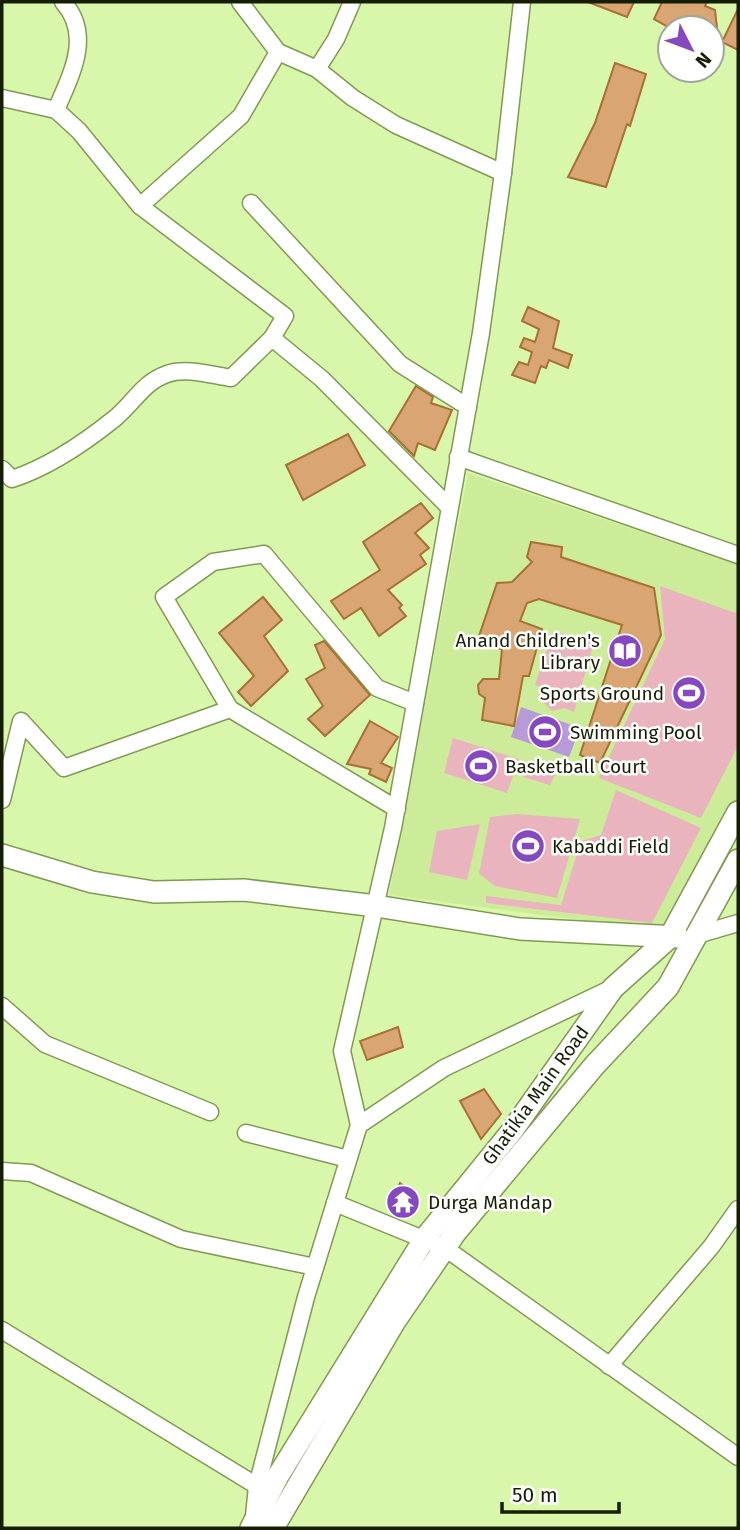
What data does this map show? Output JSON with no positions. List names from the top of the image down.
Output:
{
  "streets": {
    "street": ["Ghatikia Main Road"]
  },
  "places": {
    "library": ["Anand Children's Library"],
    "sports": [
      "Sports Ground",
      "Swimming Pool",
      "Basketball Court",
      "Kabaddi Field"
    ],
    "temple": ["Durga Mandap"]
  },
  "scale_bar": "50 m",
  "north": "bottom right"
}
